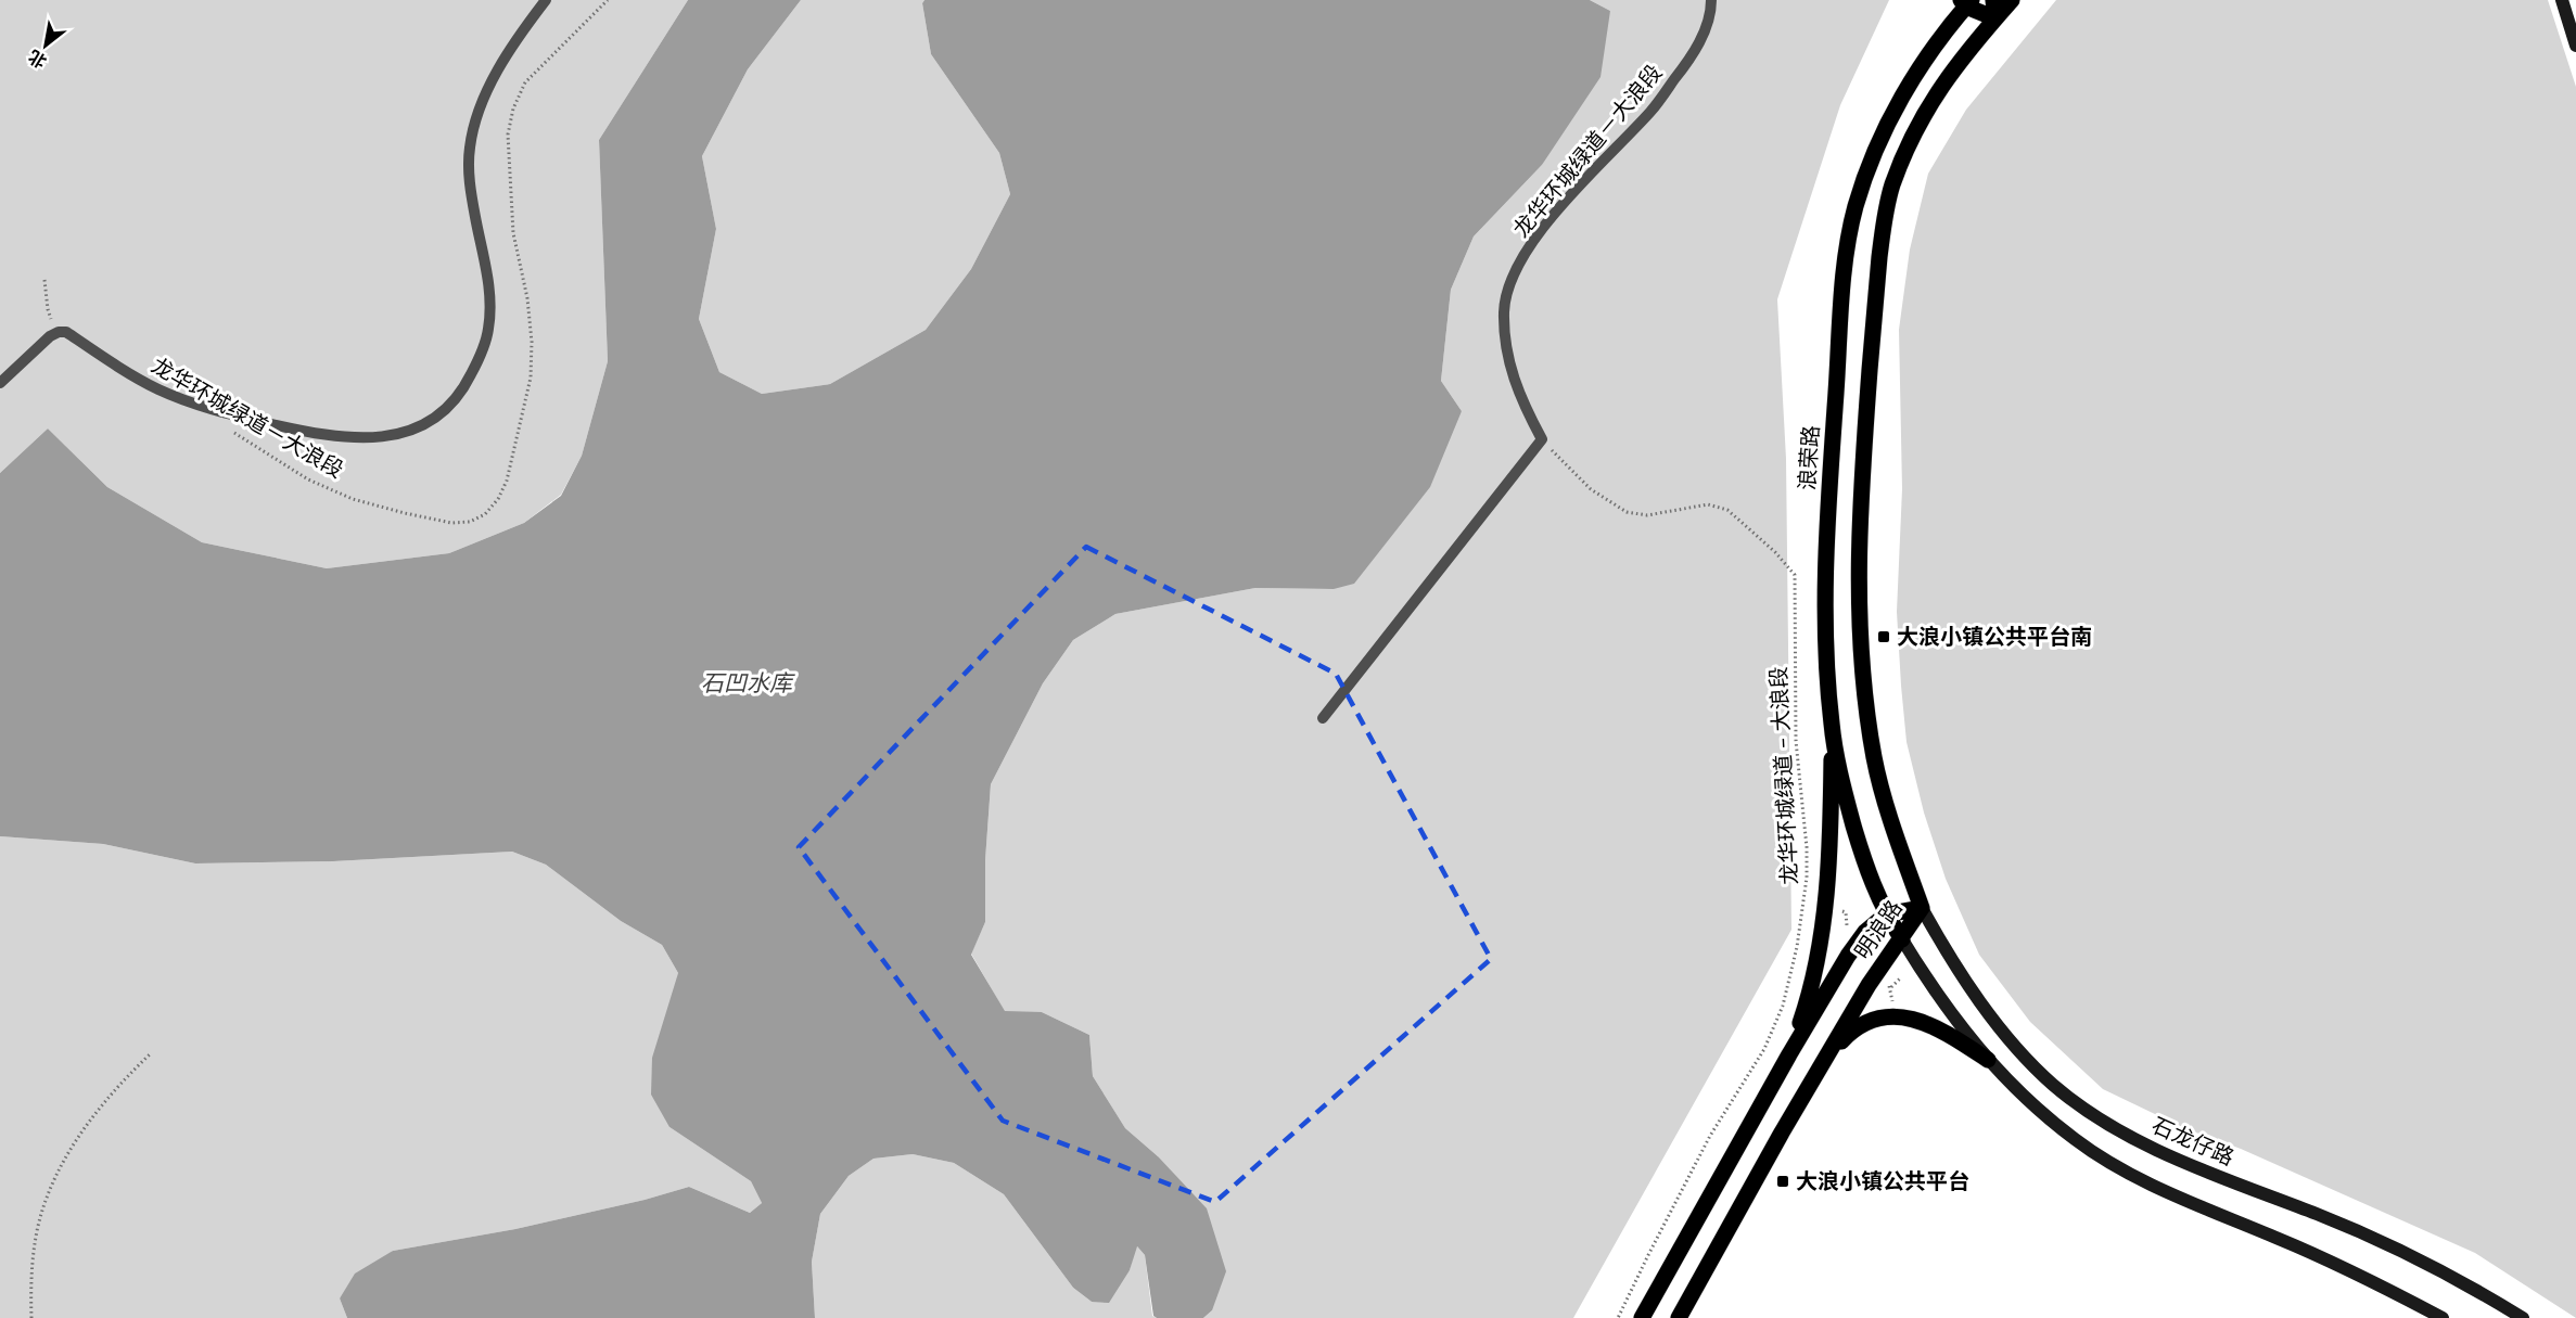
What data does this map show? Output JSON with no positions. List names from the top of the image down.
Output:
{
  "streets": {
    "main road": ["浪荣路", "明浪路", "石龙仔路"],
    "lane": ["龙华环城绿道－大浪段"],
    "path": ["龙华环城绿道 - 大浪段"]
  },
  "crossings": [
    ["龙华环城绿道－大浪段", "龙华环城绿道 - 大浪段"],
    ["浪荣路", "明浪路"],
    ["明浪路", "石龙仔路"]
  ],
  "water": ["石凹水库"],
  "places": {
    "transit": ["大浪小镇公共平台南", "大浪小镇公共平台"]
  },
  "north": "bottom left"
}
